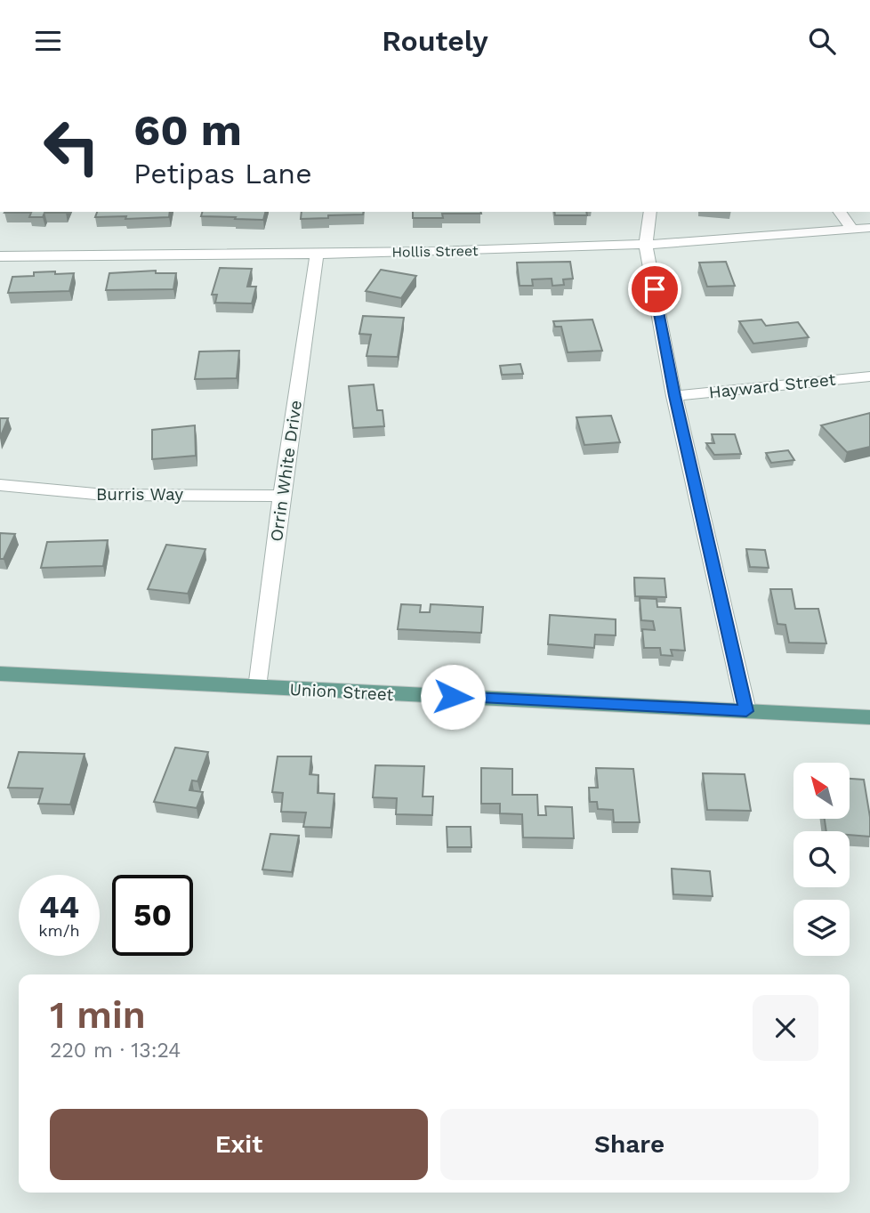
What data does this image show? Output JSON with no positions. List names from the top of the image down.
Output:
{
  "streets": {
    "main road": ["Union Street"],
    "street": [
      "Hollis Street",
      "Hayward Street",
      "Orrin White Drive",
      "Burris Way"
    ]
  },
  "crossings": [
    ["Hollis Street", "Orrin White Drive"],
    ["Orrin White Drive", "Burris Way"],
    ["Orrin White Drive", "Union Street"]
  ],
  "north": "top left",
  "page": {
    "header": "Routely",
    "turn": ["60 m", "Petipas Lane"],
    "speed": "44 km/h",
    "limit": "50",
    "heading": ["1 min", "220 m · 13:24"],
    "buttons": ["Exit", "Share"]
  }
}
